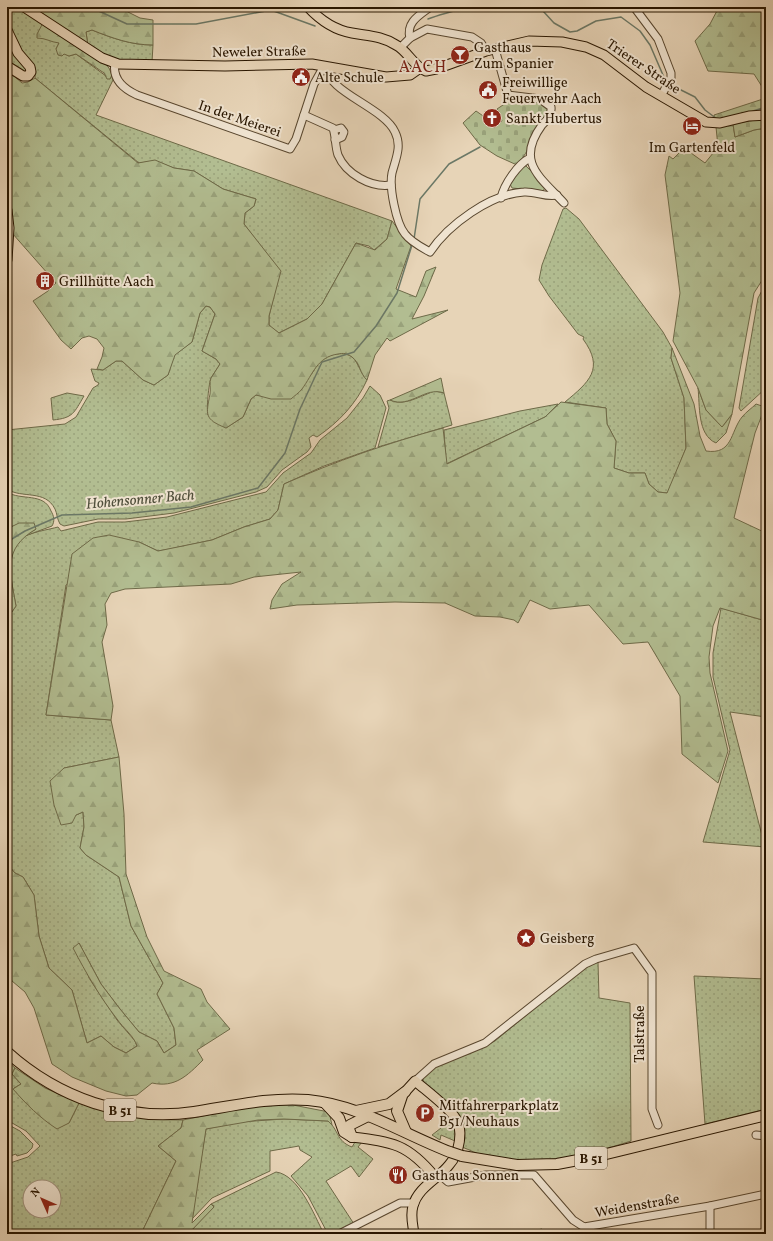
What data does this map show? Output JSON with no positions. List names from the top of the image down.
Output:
{
  "streets": {
    "highway": ["B 51"],
    "main road": ["Neweler Straße", "Trierer Straße"],
    "street": ["In der Meierei", "Talstraße", "Weidenstraße"]
  },
  "crossings": [
    ["Neweler Straße", "Trierer Straße"],
    ["Neweler Straße", "In der Meierei"]
  ],
  "districts": ["AACH"],
  "water": ["Hohensonner Bach"],
  "places": {
    "bar": ["Gasthaus Zum Spanier"],
    "public building": ["Alte Schule", "Freiwillige Feuerwehr Aach"],
    "church": ["Sankt Hubertus"],
    "hotel": ["Im Gartenfeld"],
    "building": ["Grillhütte Aach"],
    "place": ["Geisberg"],
    "parking": ["Mitfahrerparkplatz B51/Neuhaus"],
    "restaurant": ["Gasthaus Sonnen"]
  },
  "north": "top left"
}
